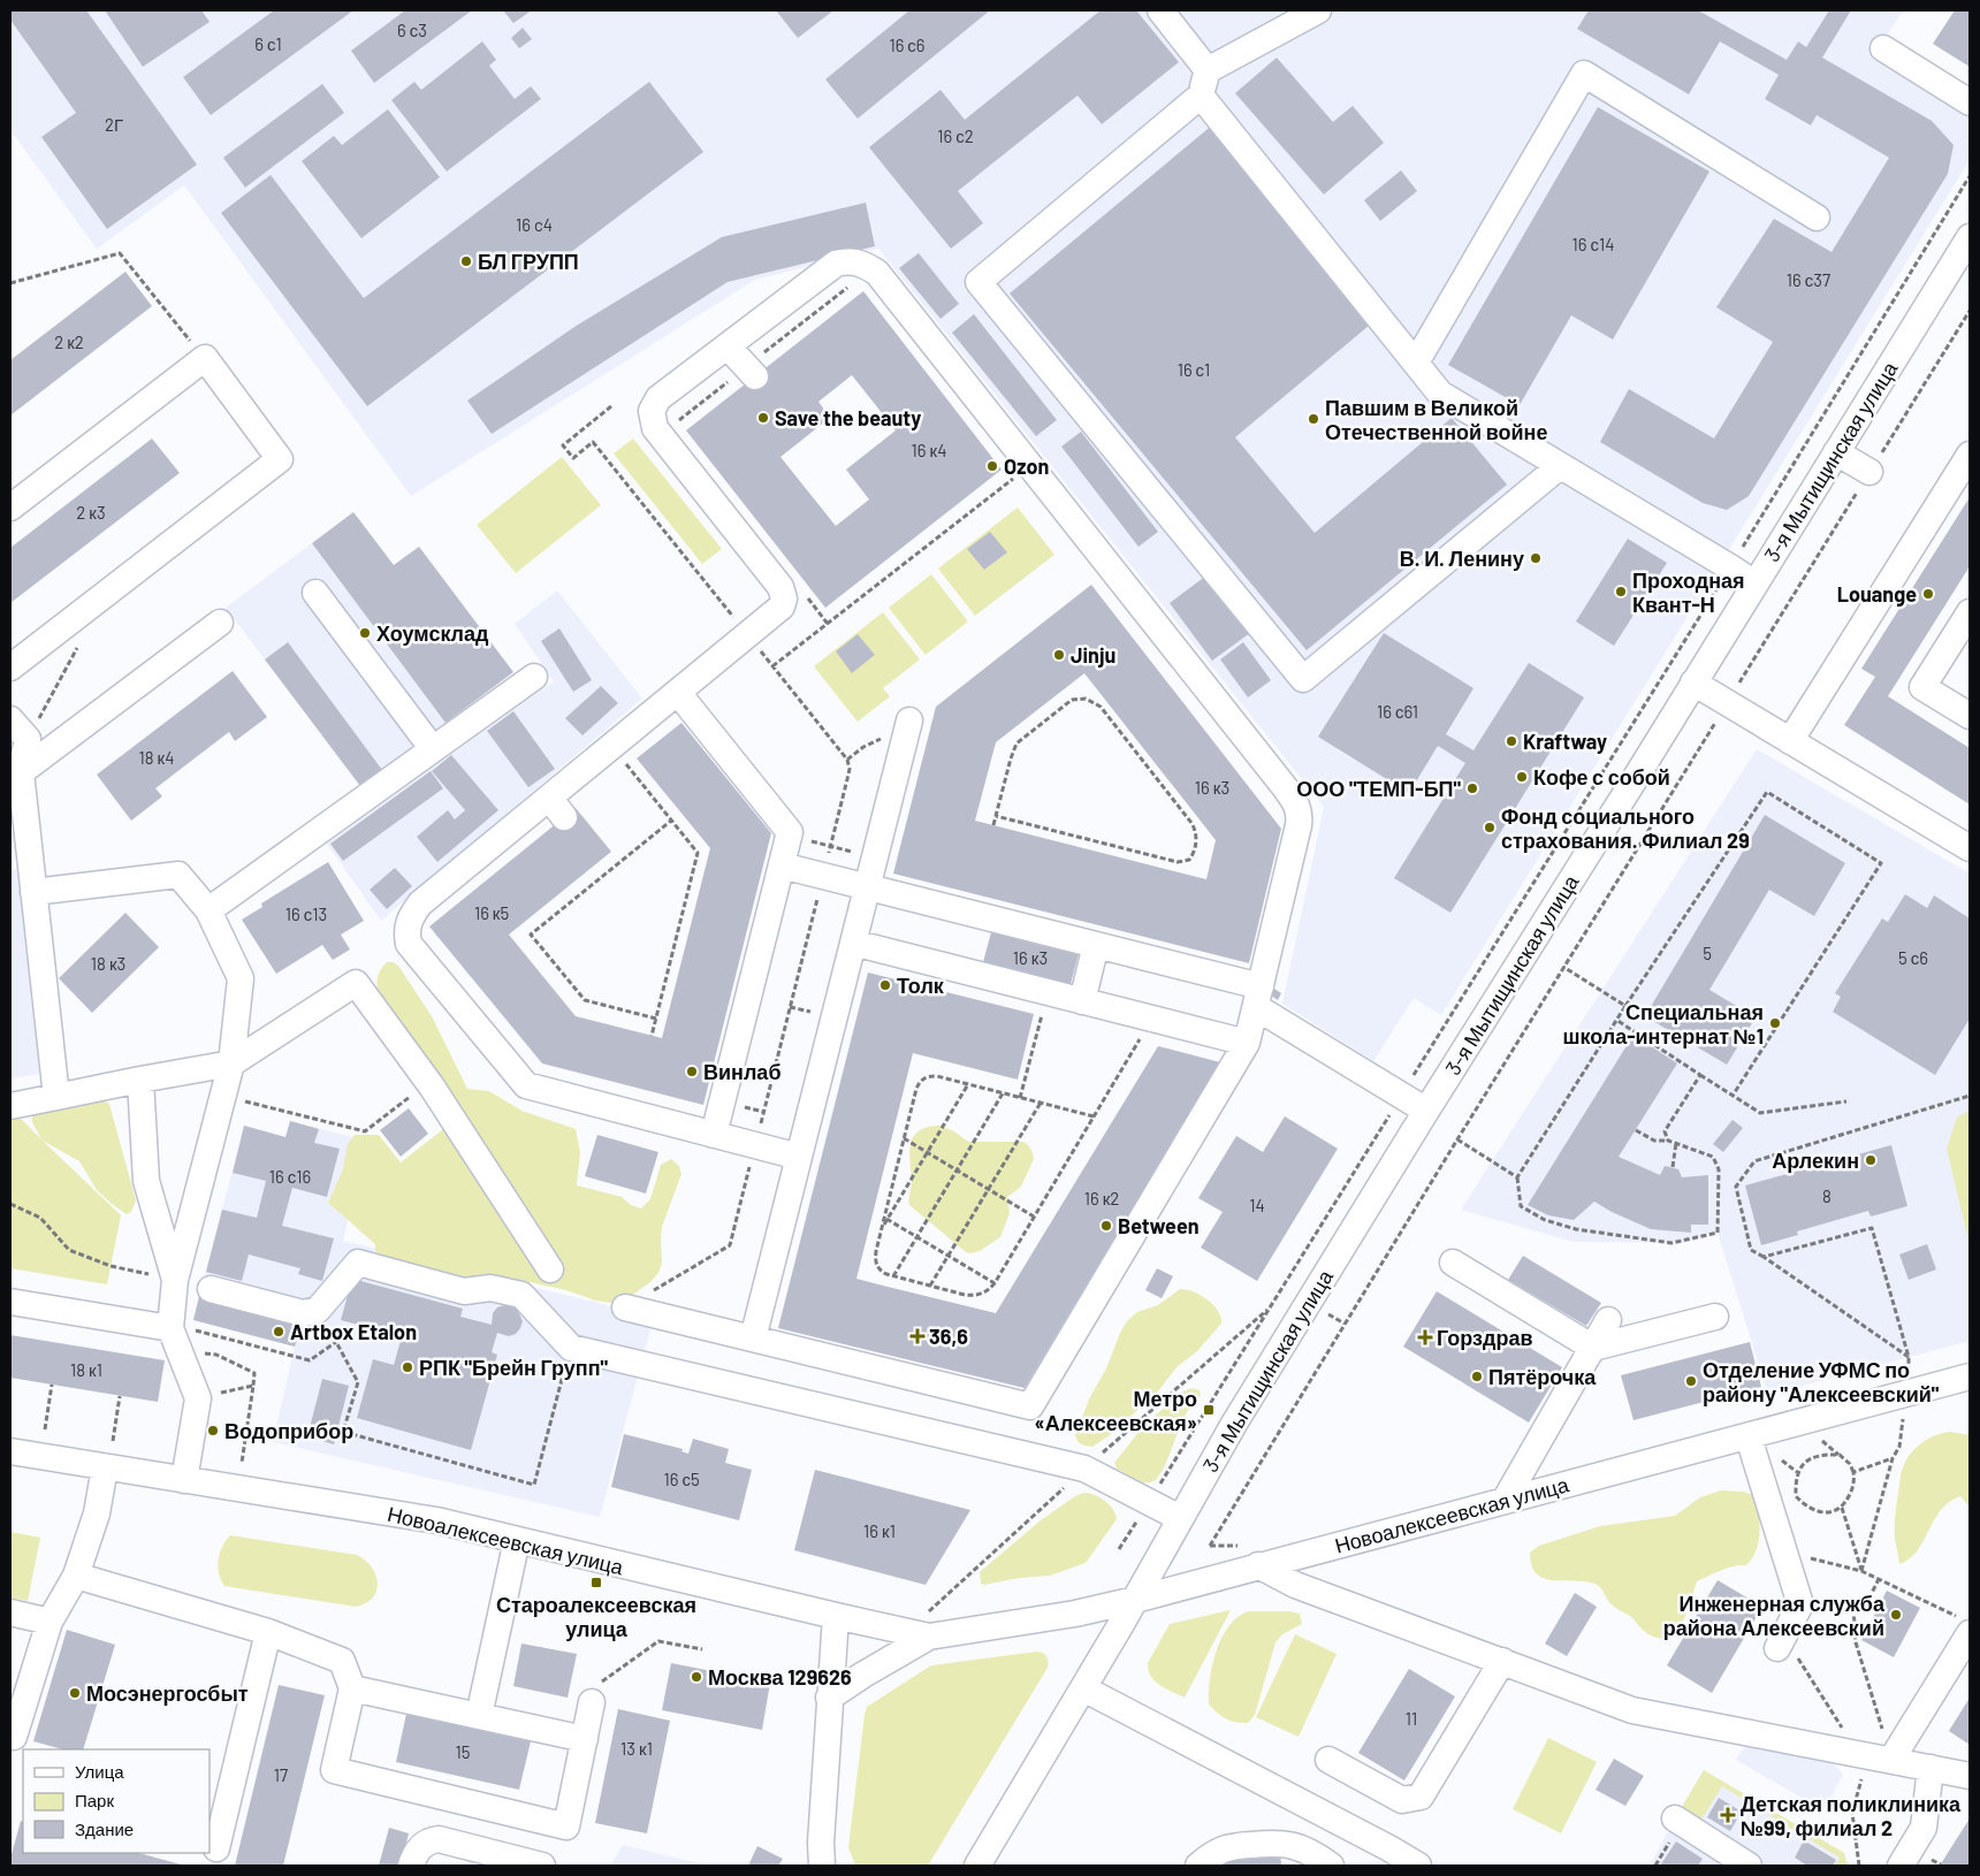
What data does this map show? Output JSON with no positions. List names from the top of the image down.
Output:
{
  "streets": {
    "street": ["3-я Мытищинская улица", "Новоалексеевская улица"]
  },
  "crossings": [
    ["3-я Мытищинская улица", "Новоалексеевская улица"]
  ],
  "places": {
    "other": [
      "БЛ ГРУПП",
      "Save the beauty",
      "Павшим в Великой Отечественной войне",
      "Ozon",
      "В. И. Ленину",
      "Проходная Квант-Н",
      "Louange",
      "Хоумсклад",
      "Jinju",
      "Kraftway",
      "Кофе с собой",
      "ООО \"ТЕМП-БП\"",
      "Фонд социального страхования. Филиал 29",
      "Толк",
      "Специальная школа-интернат №1",
      "Винлаб",
      "Арлекин",
      "Between",
      "Artbox Etalon",
      "РПК \"Брейн Групп\"",
      "Пятёрочка",
      "Отделение УФМС по району \"Алексеевский\"",
      "Водоприбор",
      "Инженерная служба района Алексеевский",
      "Москва 129626",
      "Мосэнергосбыт"
    ],
    "health": ["36,6", "Горздрав", "Детская поликлиника №99, филиал 2"],
    "transit": ["Метро «Алексеевская»", "Староалексеевская улица"]
  },
  "house_numbers": [
    "6 с3",
    "6 с1",
    "16 с6",
    "2Г",
    "16 с2",
    "16 c4",
    "16 с14",
    "16 с37",
    "2 к2",
    "16 с1",
    "16 к4",
    "2 к3",
    "16 с61",
    "18 к4",
    "16 к3",
    "16 к5",
    "16 с13",
    "5",
    "16 к3",
    "5 с6",
    "18 к3",
    "16 с16",
    "8",
    "16 к2",
    "14",
    "18 к1",
    "16 с5",
    "16 к1",
    "11",
    "13 к1",
    "15",
    "17"
  ],
  "legend": ["Улица", "Парк", "Здание"]
}
